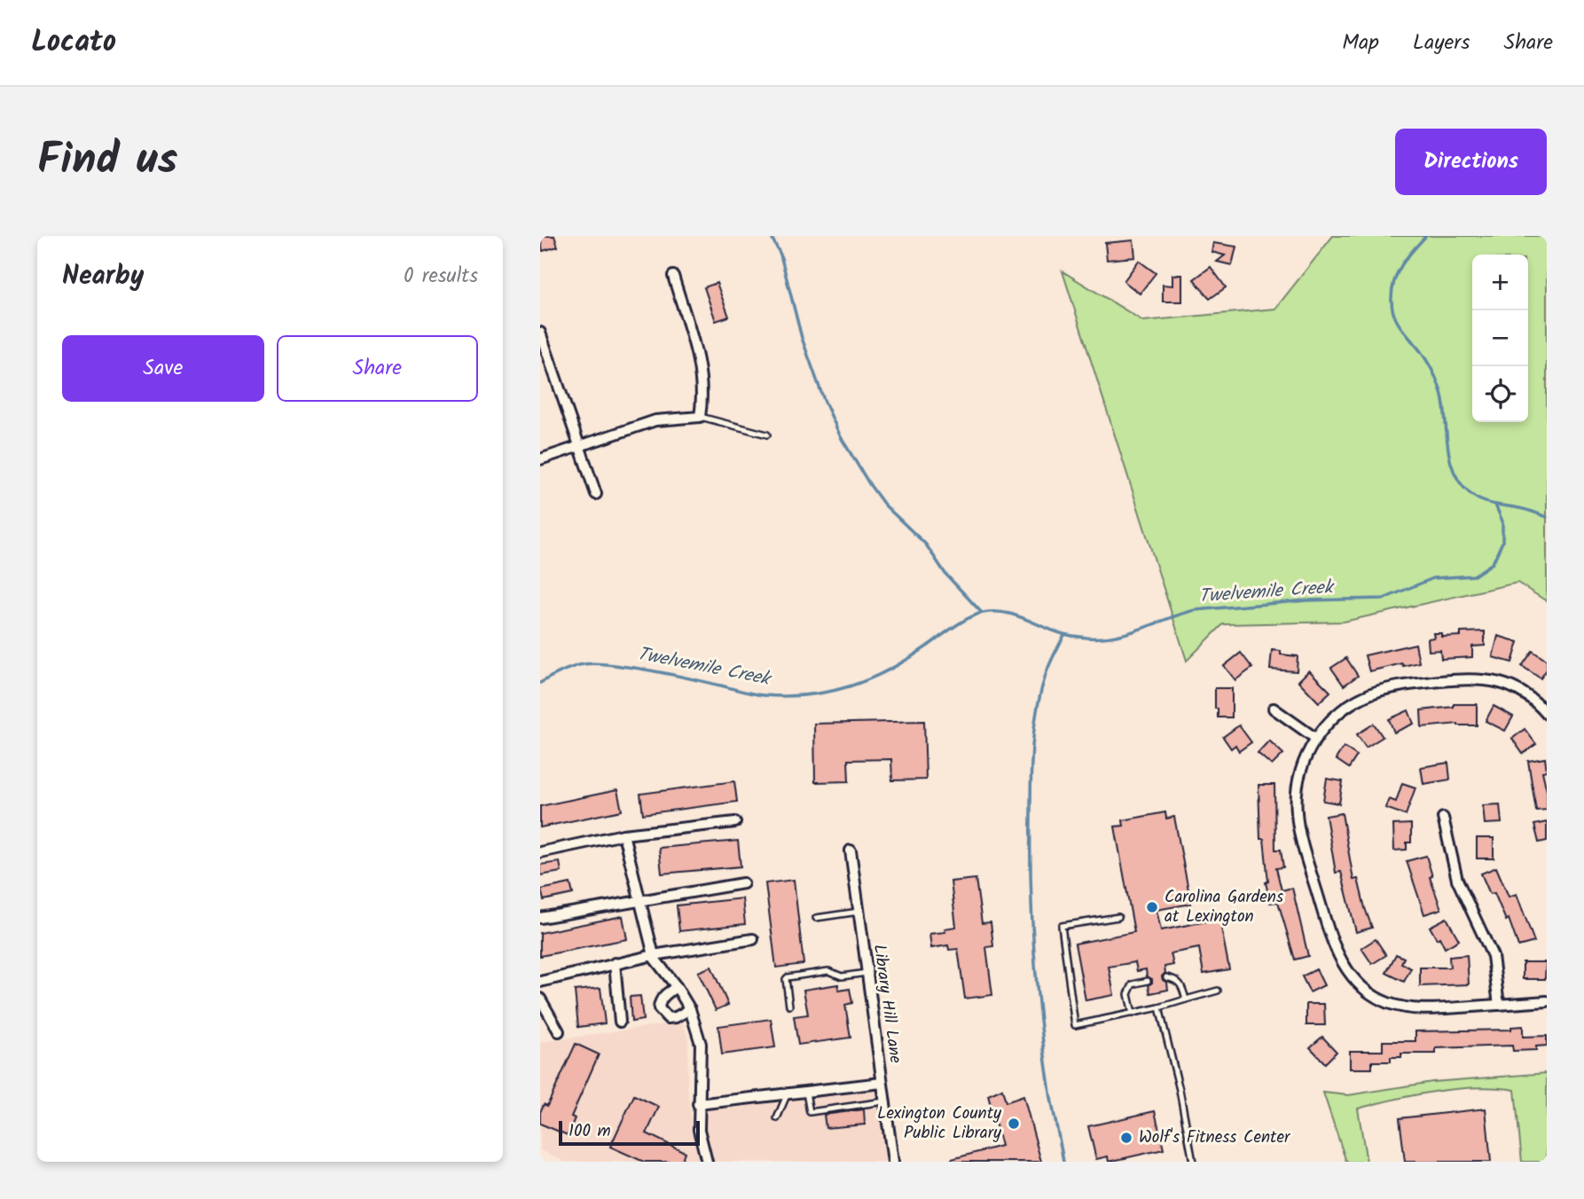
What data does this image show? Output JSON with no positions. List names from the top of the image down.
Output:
{
  "streets": {
    "street": ["Library Hill Lane"]
  },
  "water": ["Twelvemile Creek"],
  "places": ["Carolina Gardens at Lexington", "Lexington County Public Library", "Wolf's Fitness Center"],
  "scale_bar": "100 m",
  "page": {
    "header": "Locato",
    "nav": ["Map", "Layers", "Share"],
    "title": "Find us",
    "buttons": [
      "Directions",
      ["Save", "Share"]
    ],
    "heading": ["Nearby", "0 results"],
    "map_buttons": ["+", "−"],
    "scale": "100 m"
  }
}
